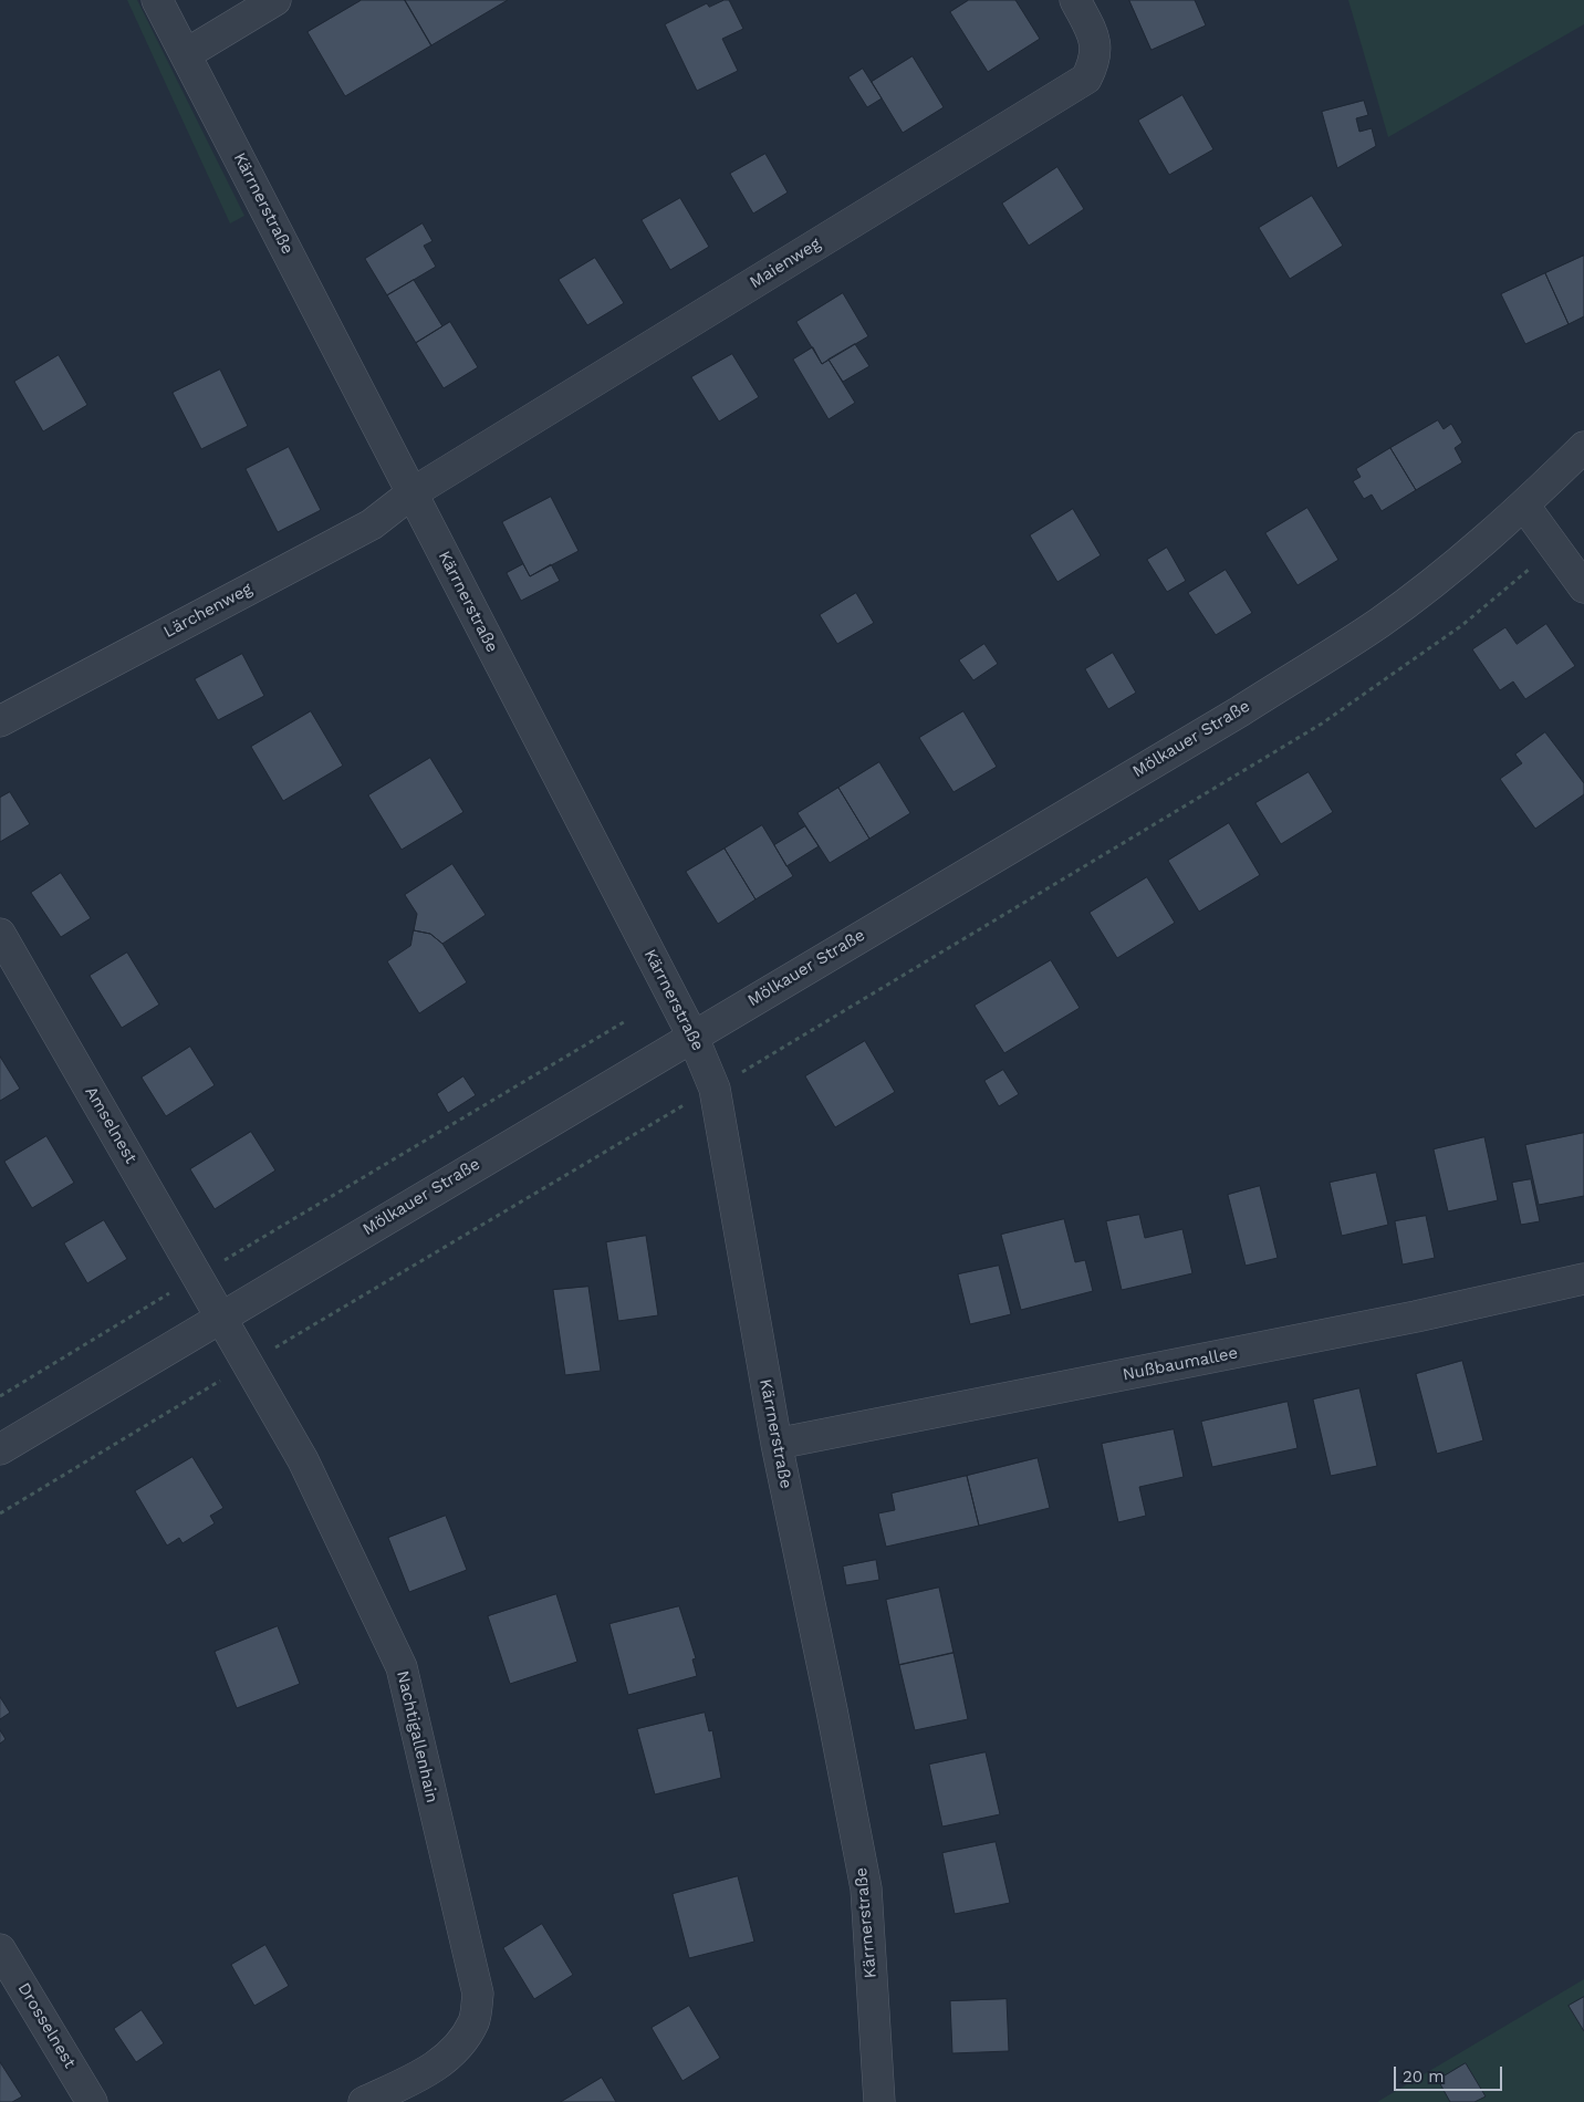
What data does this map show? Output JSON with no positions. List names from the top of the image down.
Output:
{
  "streets": {
    "street": [
      "Kärrnerstraße",
      "Maienweg",
      "Lärchenweg",
      "Mölkauer Straße",
      "Amselnest",
      "Nußbaumallee",
      "Nachtigallenhain",
      "Drosselnest"
    ]
  },
  "crossings": [
    ["Kärrnerstraße", "Maienweg"],
    ["Kärrnerstraße", "Lärchenweg"],
    ["Kärrnerstraße", "Mölkauer Straße"],
    ["Kärrnerstraße", "Nußbaumallee"],
    ["Maienweg", "Lärchenweg"],
    ["Mölkauer Straße", "Amselnest"],
    ["Mölkauer Straße", "Nachtigallenhain"],
    ["Amselnest", "Nachtigallenhain"]
  ],
  "scale_bar": "20 m"
}
